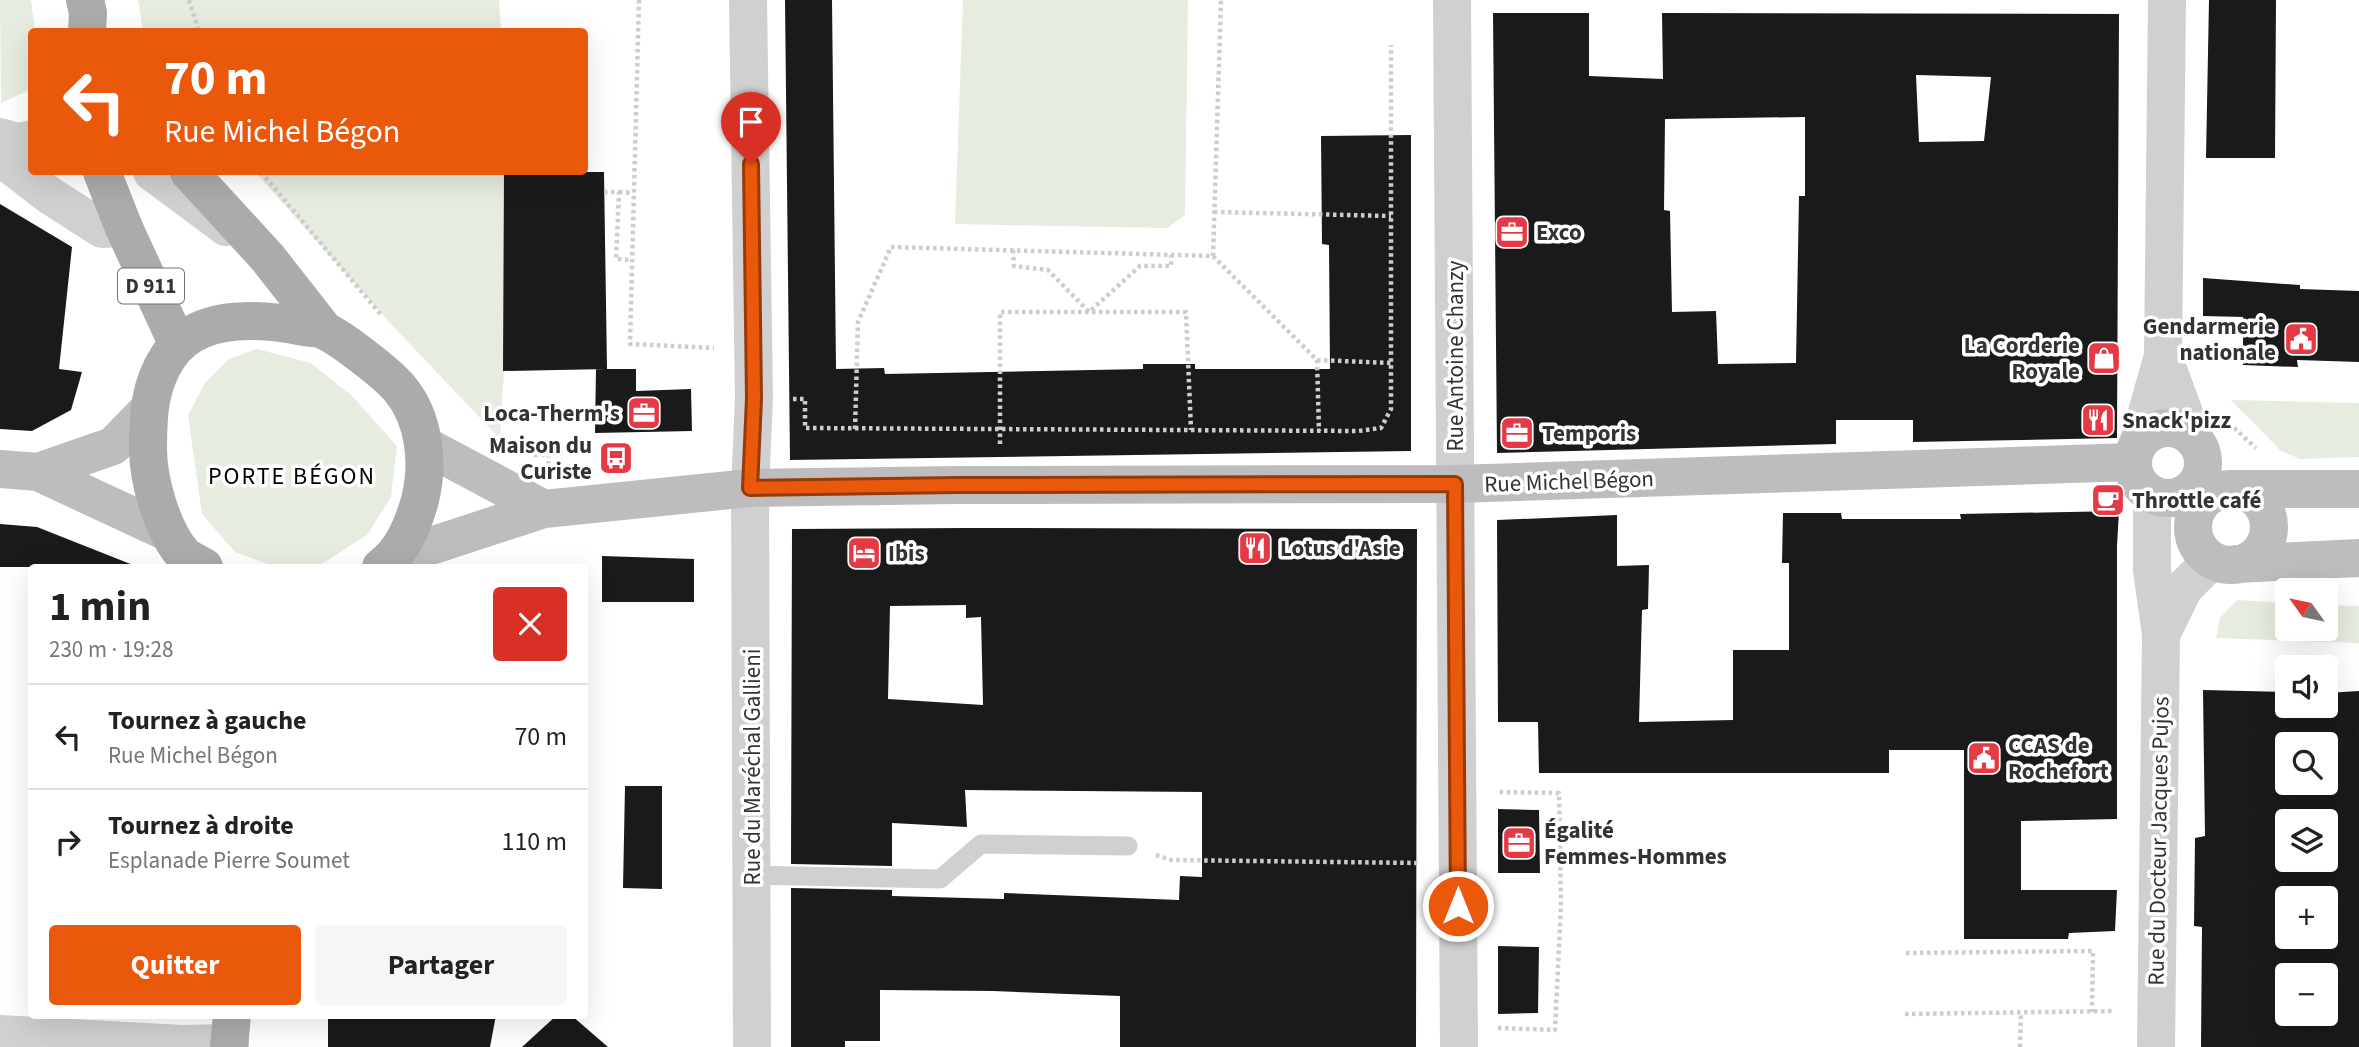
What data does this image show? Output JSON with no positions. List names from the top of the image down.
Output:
{
  "streets": {
    "main road": ["D 911", "Rue Michel Bégon"],
    "street": ["Rue Antoine Chanzy", "Rue du Maréchal Gallieni", "Rue du Docteur Jacques Pujos"]
  },
  "crossings": [
    ["Rue Antoine Chanzy", "Rue Michel Bégon"],
    ["Rue Michel Bégon", "Rue du Maréchal Gallieni"],
    ["Rue Michel Bégon", "Rue du Docteur Jacques Pujos"]
  ],
  "districts": ["PORTE BÉGON"],
  "places": {
    "office": [
      "Exco",
      "Loca-Therm's",
      "Temporis",
      "Égalité Femmes-Hommes"
    ],
    "public building": ["Gendarmerie nationale", "CCAS de Rochefort"],
    "shop": ["La Corderie Royale"],
    "restaurant": ["Snack'pizz", "Lotus d'Asie"],
    "bus stop": ["Maison du Curiste"],
    "cafe": ["Throttle café"],
    "hotel": ["Ibis"]
  },
  "north": "top left",
  "page": {
    "turn": ["70 m", "Rue Michel Bégon"],
    "heading": ["1 min", "230 m · 19:28"],
    "map_buttons": ["+", "−"],
    "list": [
      {
        "name": "Tournez à gauche",
        "note": "Rue Michel Bégon",
        "value": "70 m"
      },
      {
        "name": "Tournez à droite",
        "note": "Esplanade Pierre Soumet",
        "value": "110 m"
      }
    ],
    "buttons": ["Quitter", "Partager"]
  }
}
